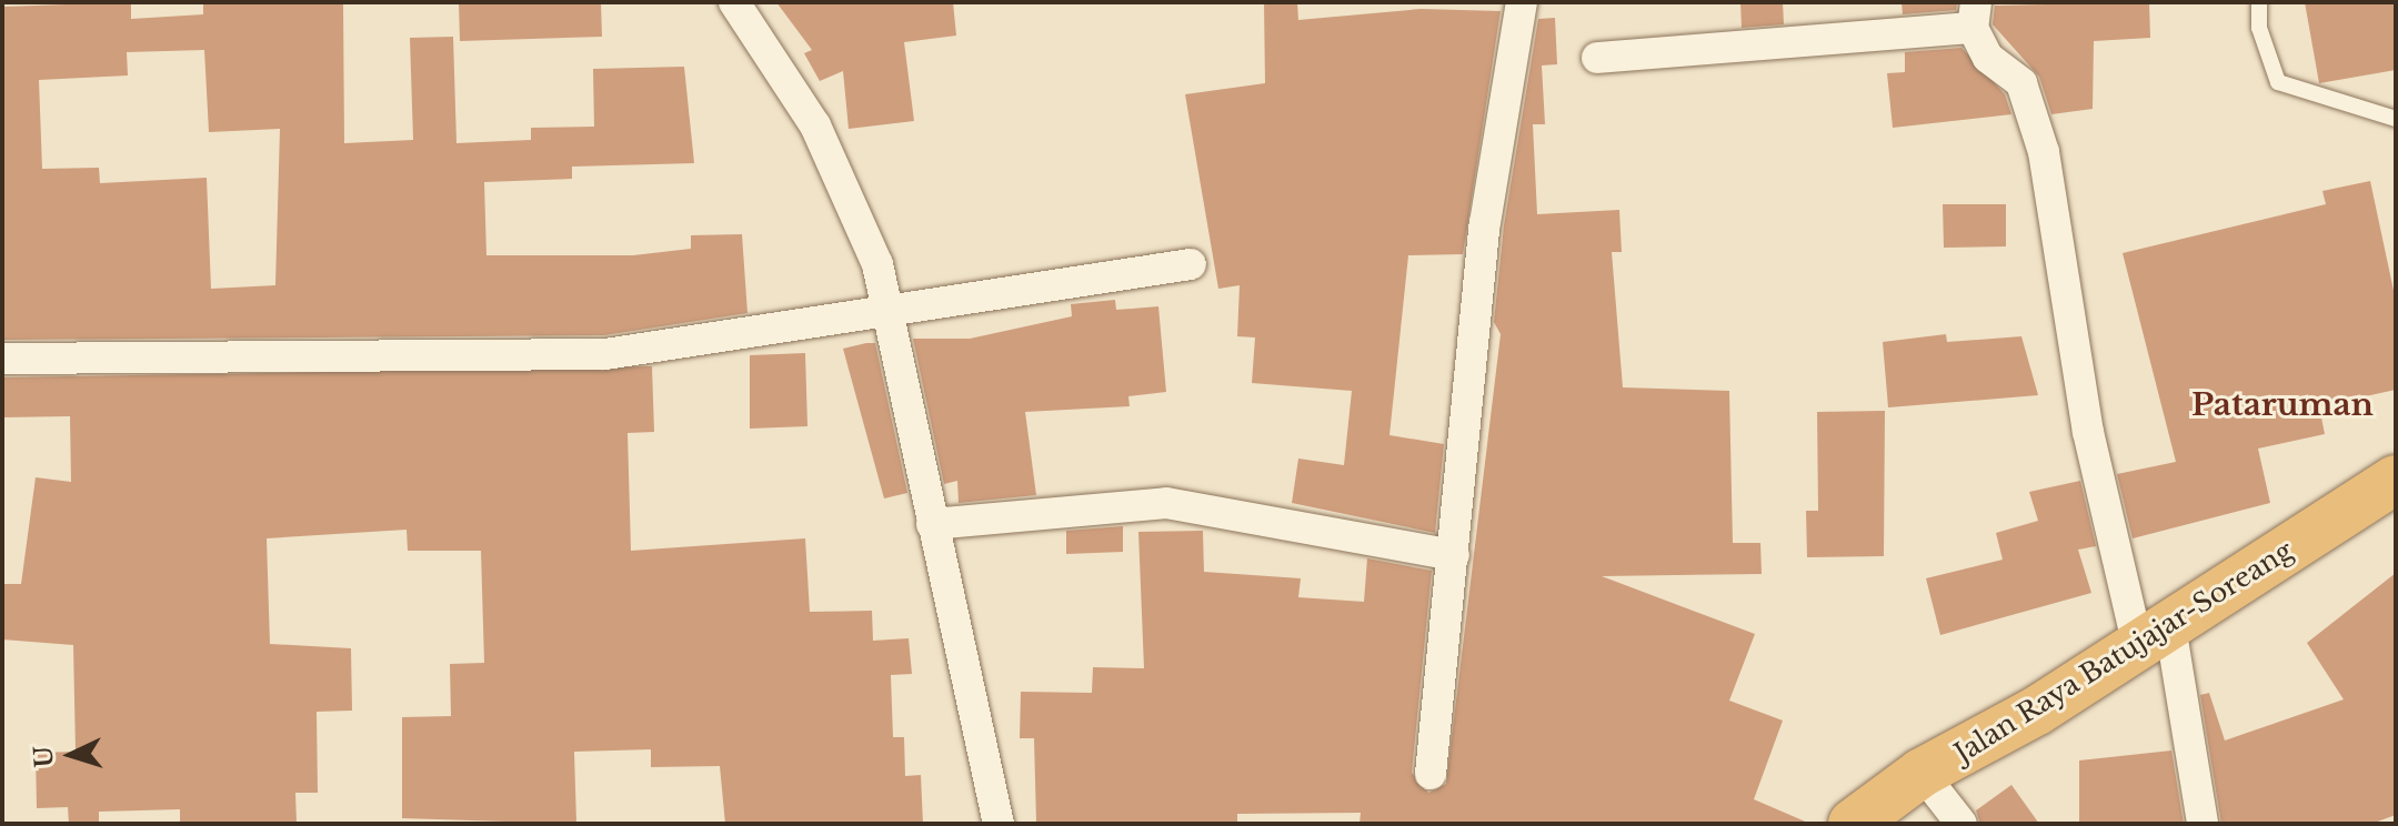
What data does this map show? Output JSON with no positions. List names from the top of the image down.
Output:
{
  "streets": {
    "highway": ["Jalan Raya Batujajar-Soreang"]
  },
  "districts": ["Pataruman"],
  "north": "left"
}
